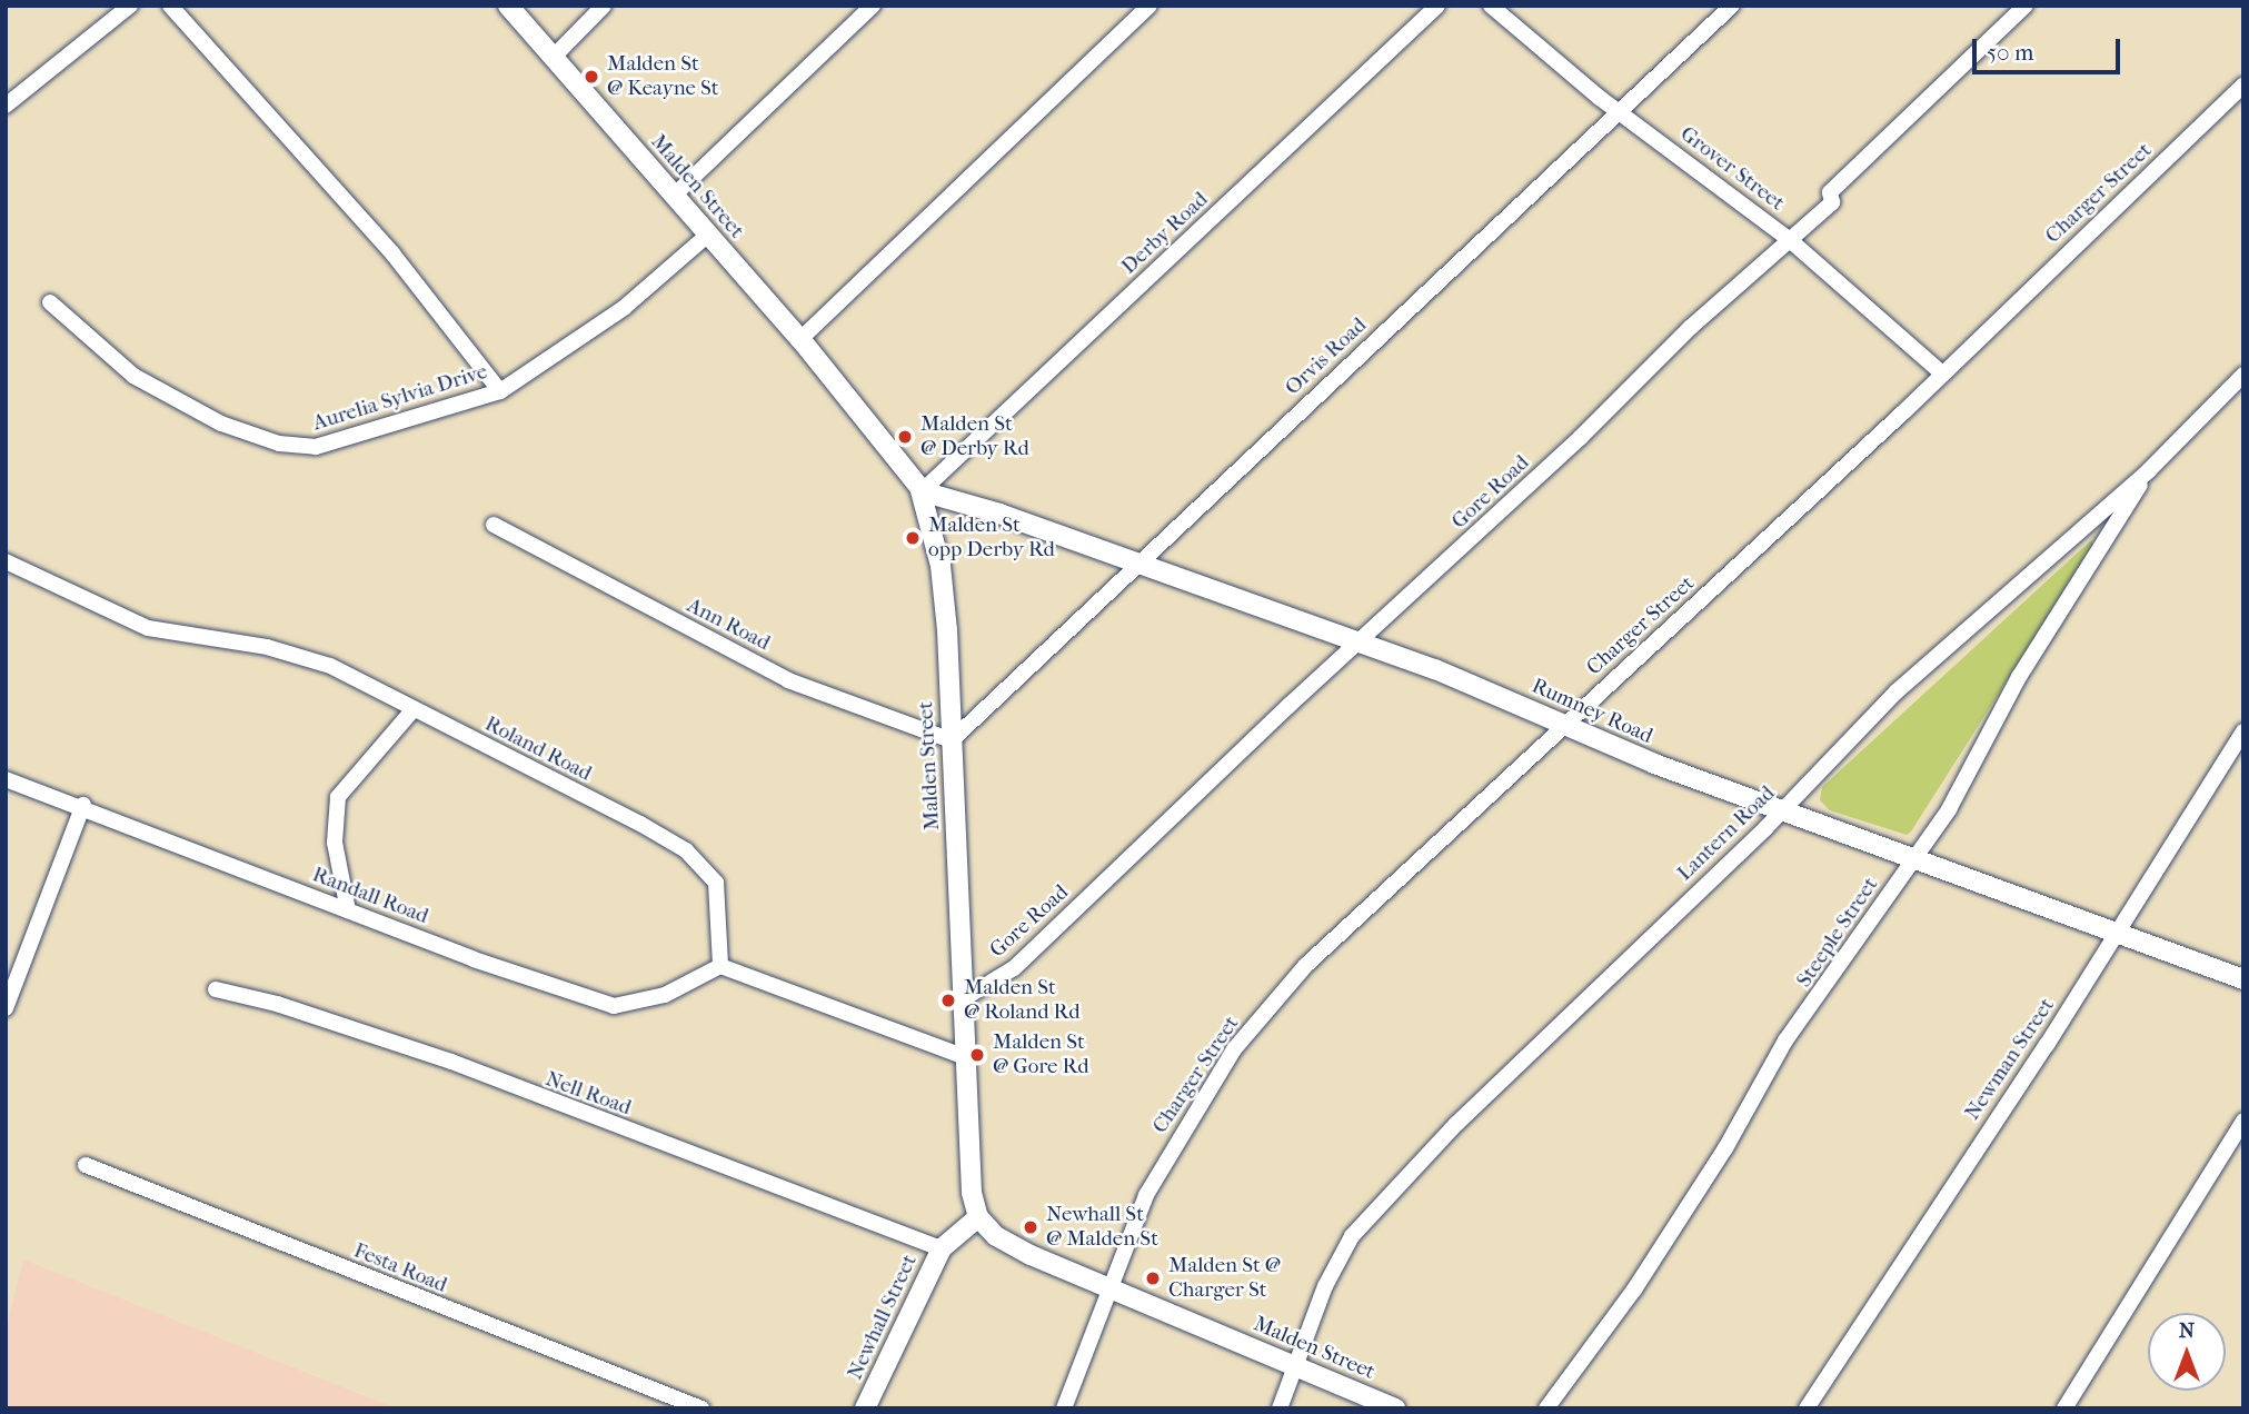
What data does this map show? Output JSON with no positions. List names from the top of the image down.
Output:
{
  "streets": {
    "street": [
      "Grover Street",
      "Malden Street",
      "Charger Street",
      "Derby Road",
      "Orvis Road",
      "Aurelia Sylvia Drive",
      "Gore Road",
      "Ann Road",
      "Rumney Road",
      "Roland Road",
      "Lantern Road",
      "Randall Road",
      "Steeple Street",
      "Newman Street",
      "Nell Road",
      "Festa Road",
      "Newhall Street"
    ]
  },
  "crossings": [
    ["Grover Street", "Charger Street"],
    ["Grover Street", "Orvis Road"],
    ["Grover Street", "Gore Road"],
    ["Malden Street", "Charger Street"],
    ["Malden Street", "Derby Road"],
    ["Malden Street", "Orvis Road"],
    ["Malden Street", "Aurelia Sylvia Drive"],
    ["Malden Street", "Gore Road"],
    ["Malden Street", "Ann Road"],
    ["Malden Street", "Rumney Road"],
    ["Malden Street", "Lantern Road"],
    ["Malden Street", "Newhall Street"],
    ["Charger Street", "Rumney Road"],
    ["Derby Road", "Rumney Road"],
    ["Orvis Road", "Ann Road"],
    ["Orvis Road", "Rumney Road"],
    ["Gore Road", "Rumney Road"],
    ["Rumney Road", "Lantern Road"],
    ["Rumney Road", "Steeple Street"],
    ["Rumney Road", "Newman Street"],
    ["Roland Road", "Randall Road"],
    ["Lantern Road", "Steeple Street"],
    ["Nell Road", "Newhall Street"]
  ],
  "places": [
    "Malden St @ Keayne St",
    "Malden St @ Derby Rd",
    "Malden St opp Derby Rd",
    "Malden St @ Roland Rd",
    "Malden St @ Gore Rd",
    "Newhall St @ Malden St",
    "Malden St @ Charger St"
  ],
  "scale_bar": "50 m",
  "north": "top"
}
